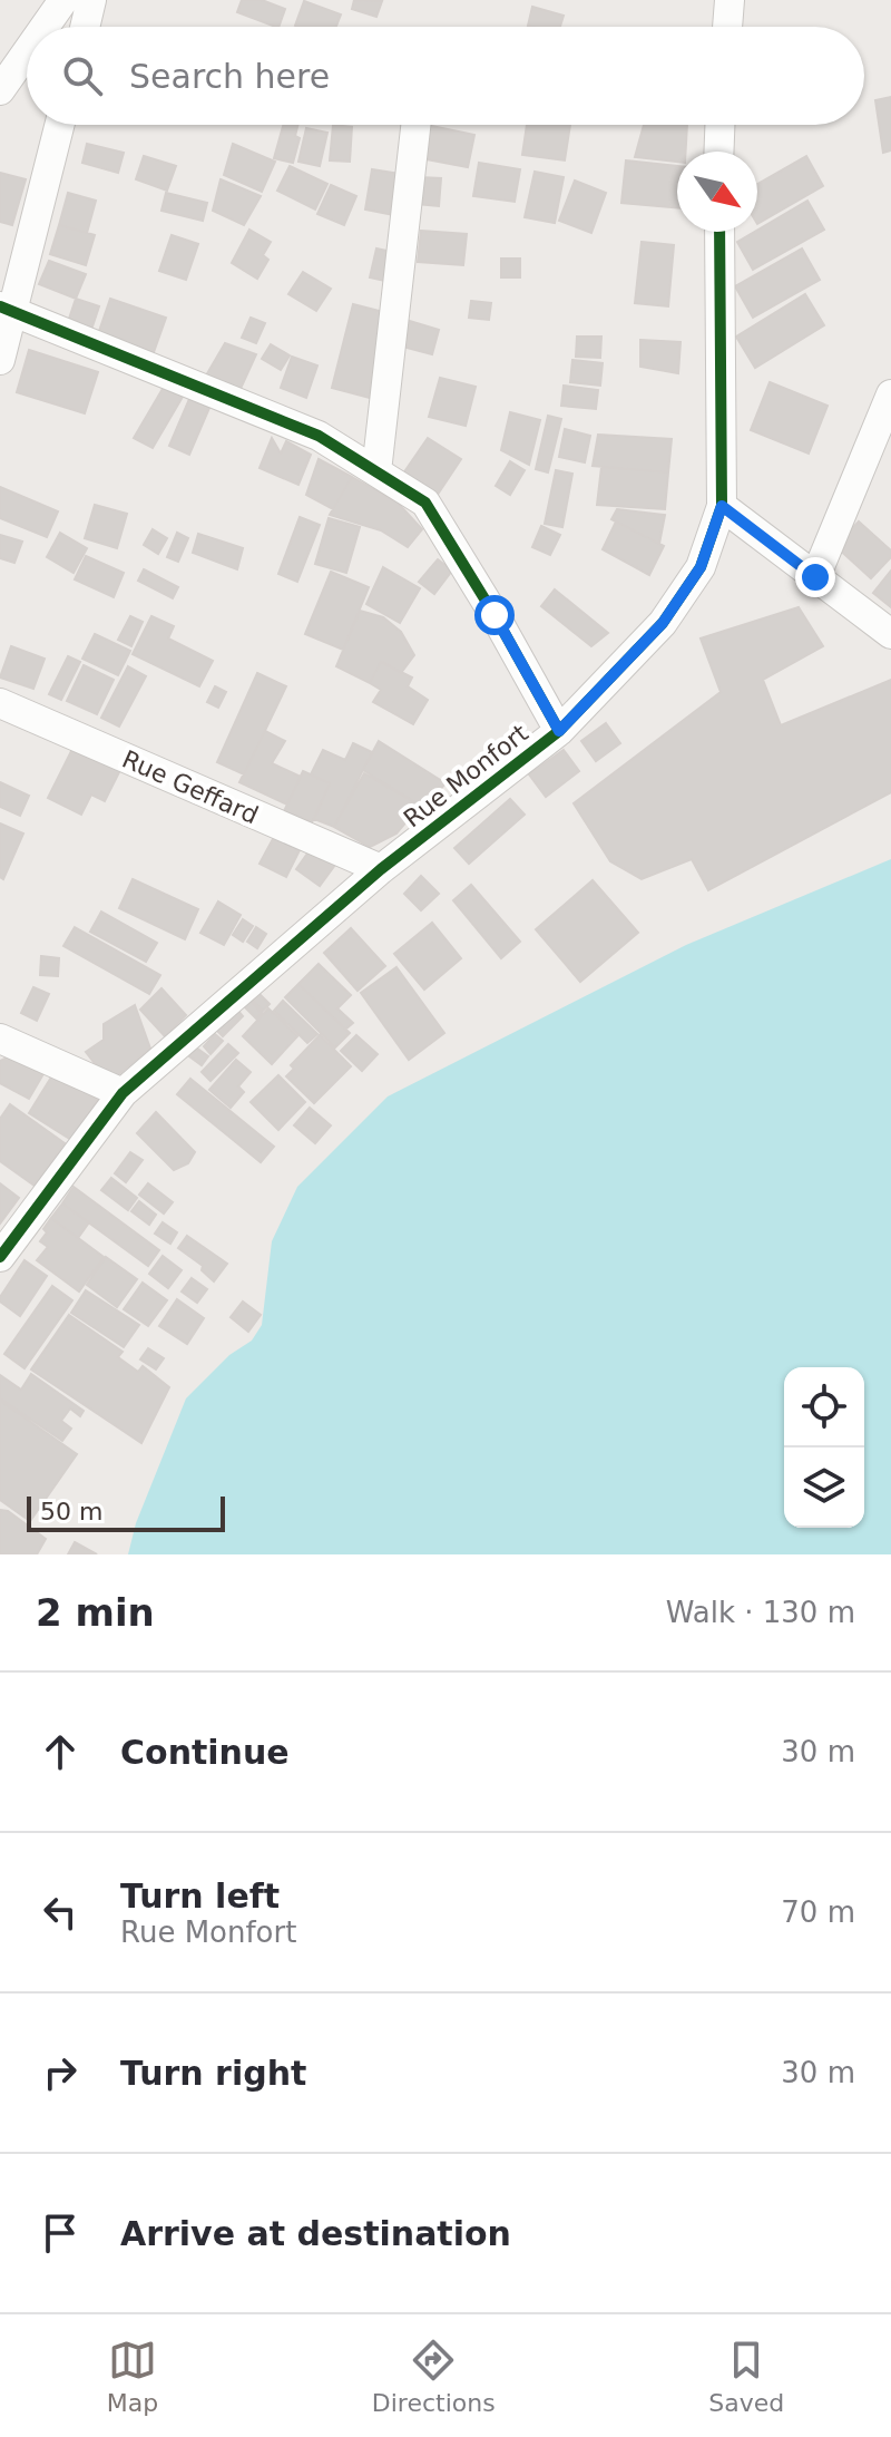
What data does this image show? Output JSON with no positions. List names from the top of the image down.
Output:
{
  "streets": {
    "street": ["Rue Monfort", "Rue Geffard"]
  },
  "crossings": [
    ["Rue Monfort", "Rue Geffard"]
  ],
  "scale_bar": "50 m",
  "north": "bottom right",
  "page": {
    "search": "Search here",
    "scale": "50 m",
    "heading": ["2 min", "Walk · 130 m"],
    "list": [
      ["Continue", "30 m"],
      ["Turn left", "Rue Monfort", "70 m"],
      ["Turn right", "30 m"],
      "Arrive at destination"
    ],
    "nav": ["Map", "Directions", "Saved"]
  }
}
